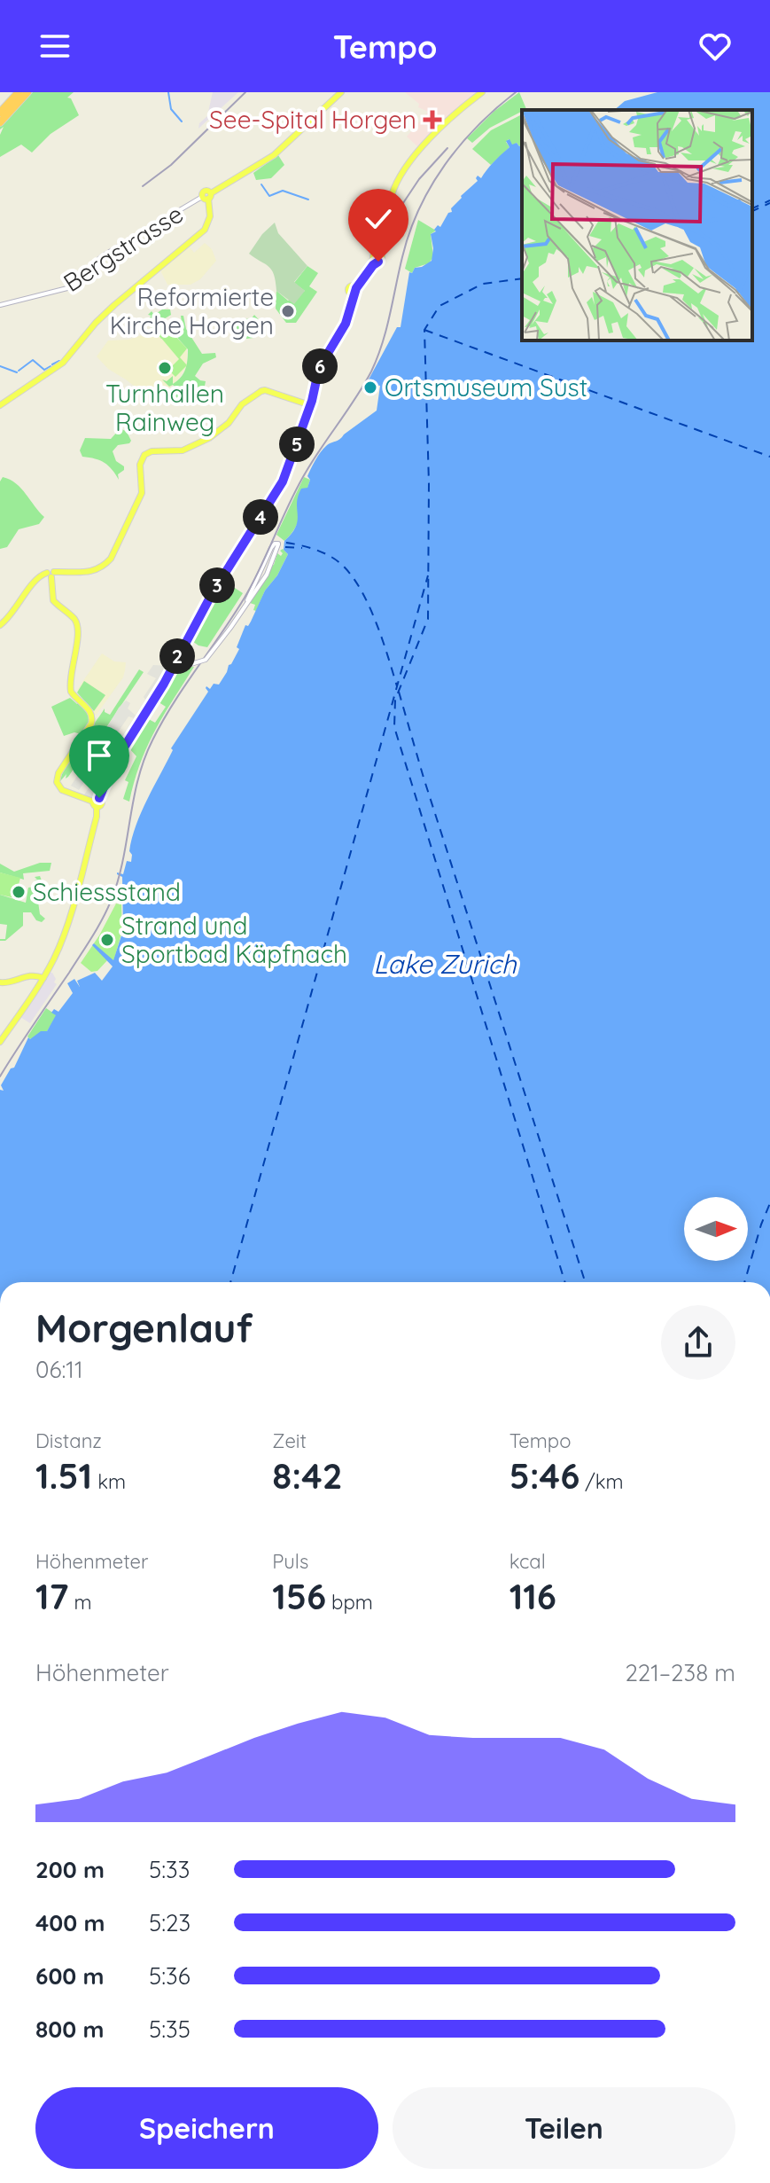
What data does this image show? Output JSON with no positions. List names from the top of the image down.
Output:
{
  "streets": {
    "street": ["Bergstrasse"]
  },
  "water": ["Lake Zurich"],
  "places": {
    "health": ["See-Spital Horgen"],
    "other": [
      "Reformierte Kirche Horgen",
      "Turnhallen Rainweg",
      "Ortsmuseum Sust",
      "Schiessstand",
      "Strand und Sportbad Käpfnach"
    ]
  },
  "north": "right",
  "page": {
    "header": "Tempo",
    "pins": [
      "6",
      "5",
      "4",
      "3",
      "2"
    ],
    "heading": ["Morgenlauf", "06:11"],
    "stats": [
      ["Distanz", "1.51 km"],
      ["Zeit", "8:42"],
      ["Tempo", "5:46 /km"],
      ["Höhenmeter", "17 m"],
      ["Puls", "156 bpm"],
      ["kcal", "116"]
    ],
    "chart": ["Höhenmeter", "221–238 m"],
    "list": [
      {
        "name": "200 m",
        "note": "5:33"
      },
      {
        "name": "400 m",
        "note": "5:23"
      },
      {
        "name": "600 m",
        "note": "5:36"
      },
      {
        "name": "800 m",
        "note": "5:35"
      }
    ],
    "buttons": ["Speichern", "Teilen"]
  }
}
